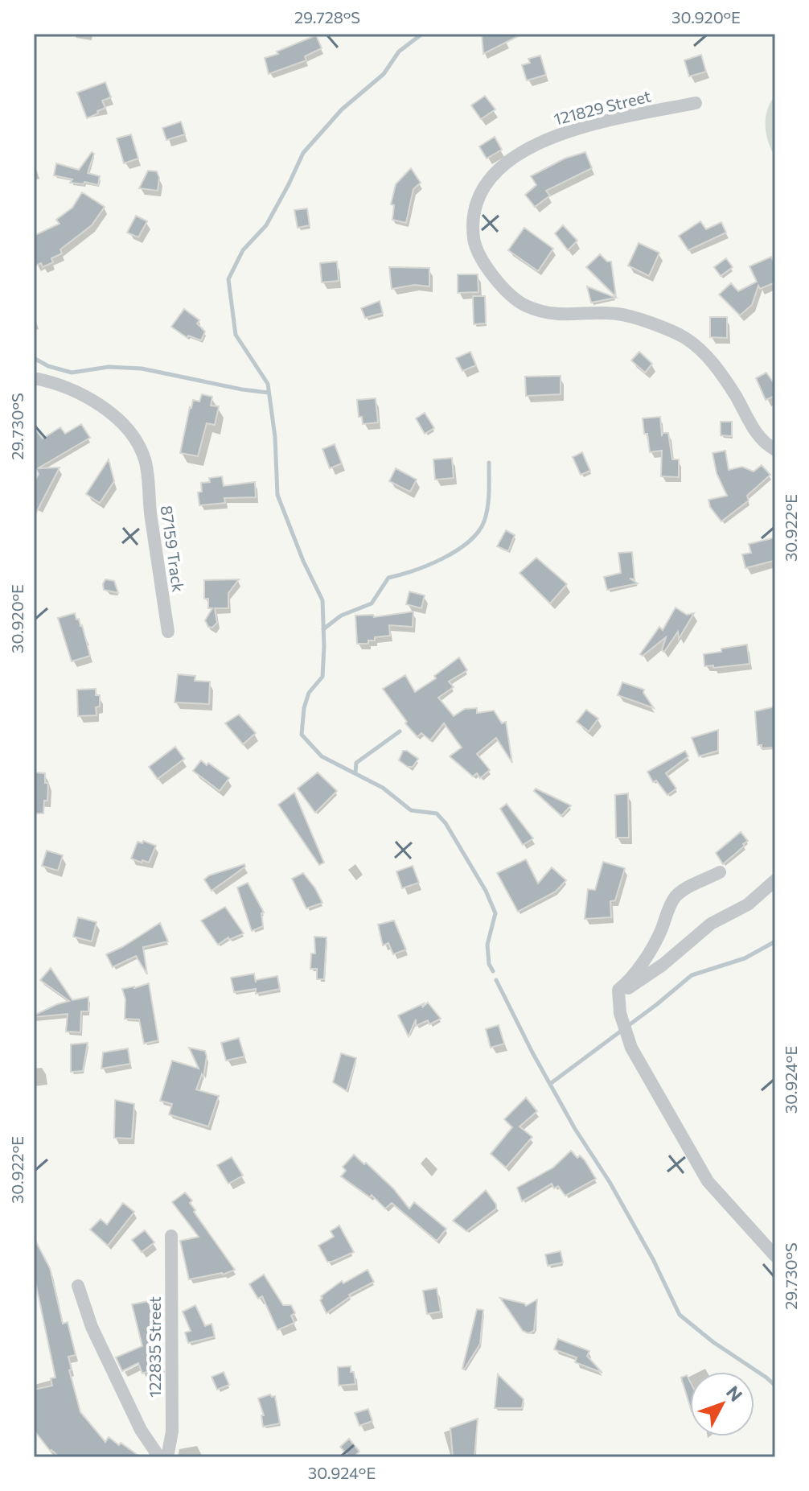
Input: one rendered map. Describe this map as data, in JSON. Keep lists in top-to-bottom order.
{
  "streets": {
    "street": ["121829 Street", "87159 Track", "122835 Street"]
  },
  "north": "top right",
  "coordinates": [
    "29.728°S",
    "30.920°E",
    "29.730°S",
    "30.922°E",
    "30.924°E"
  ]
}
